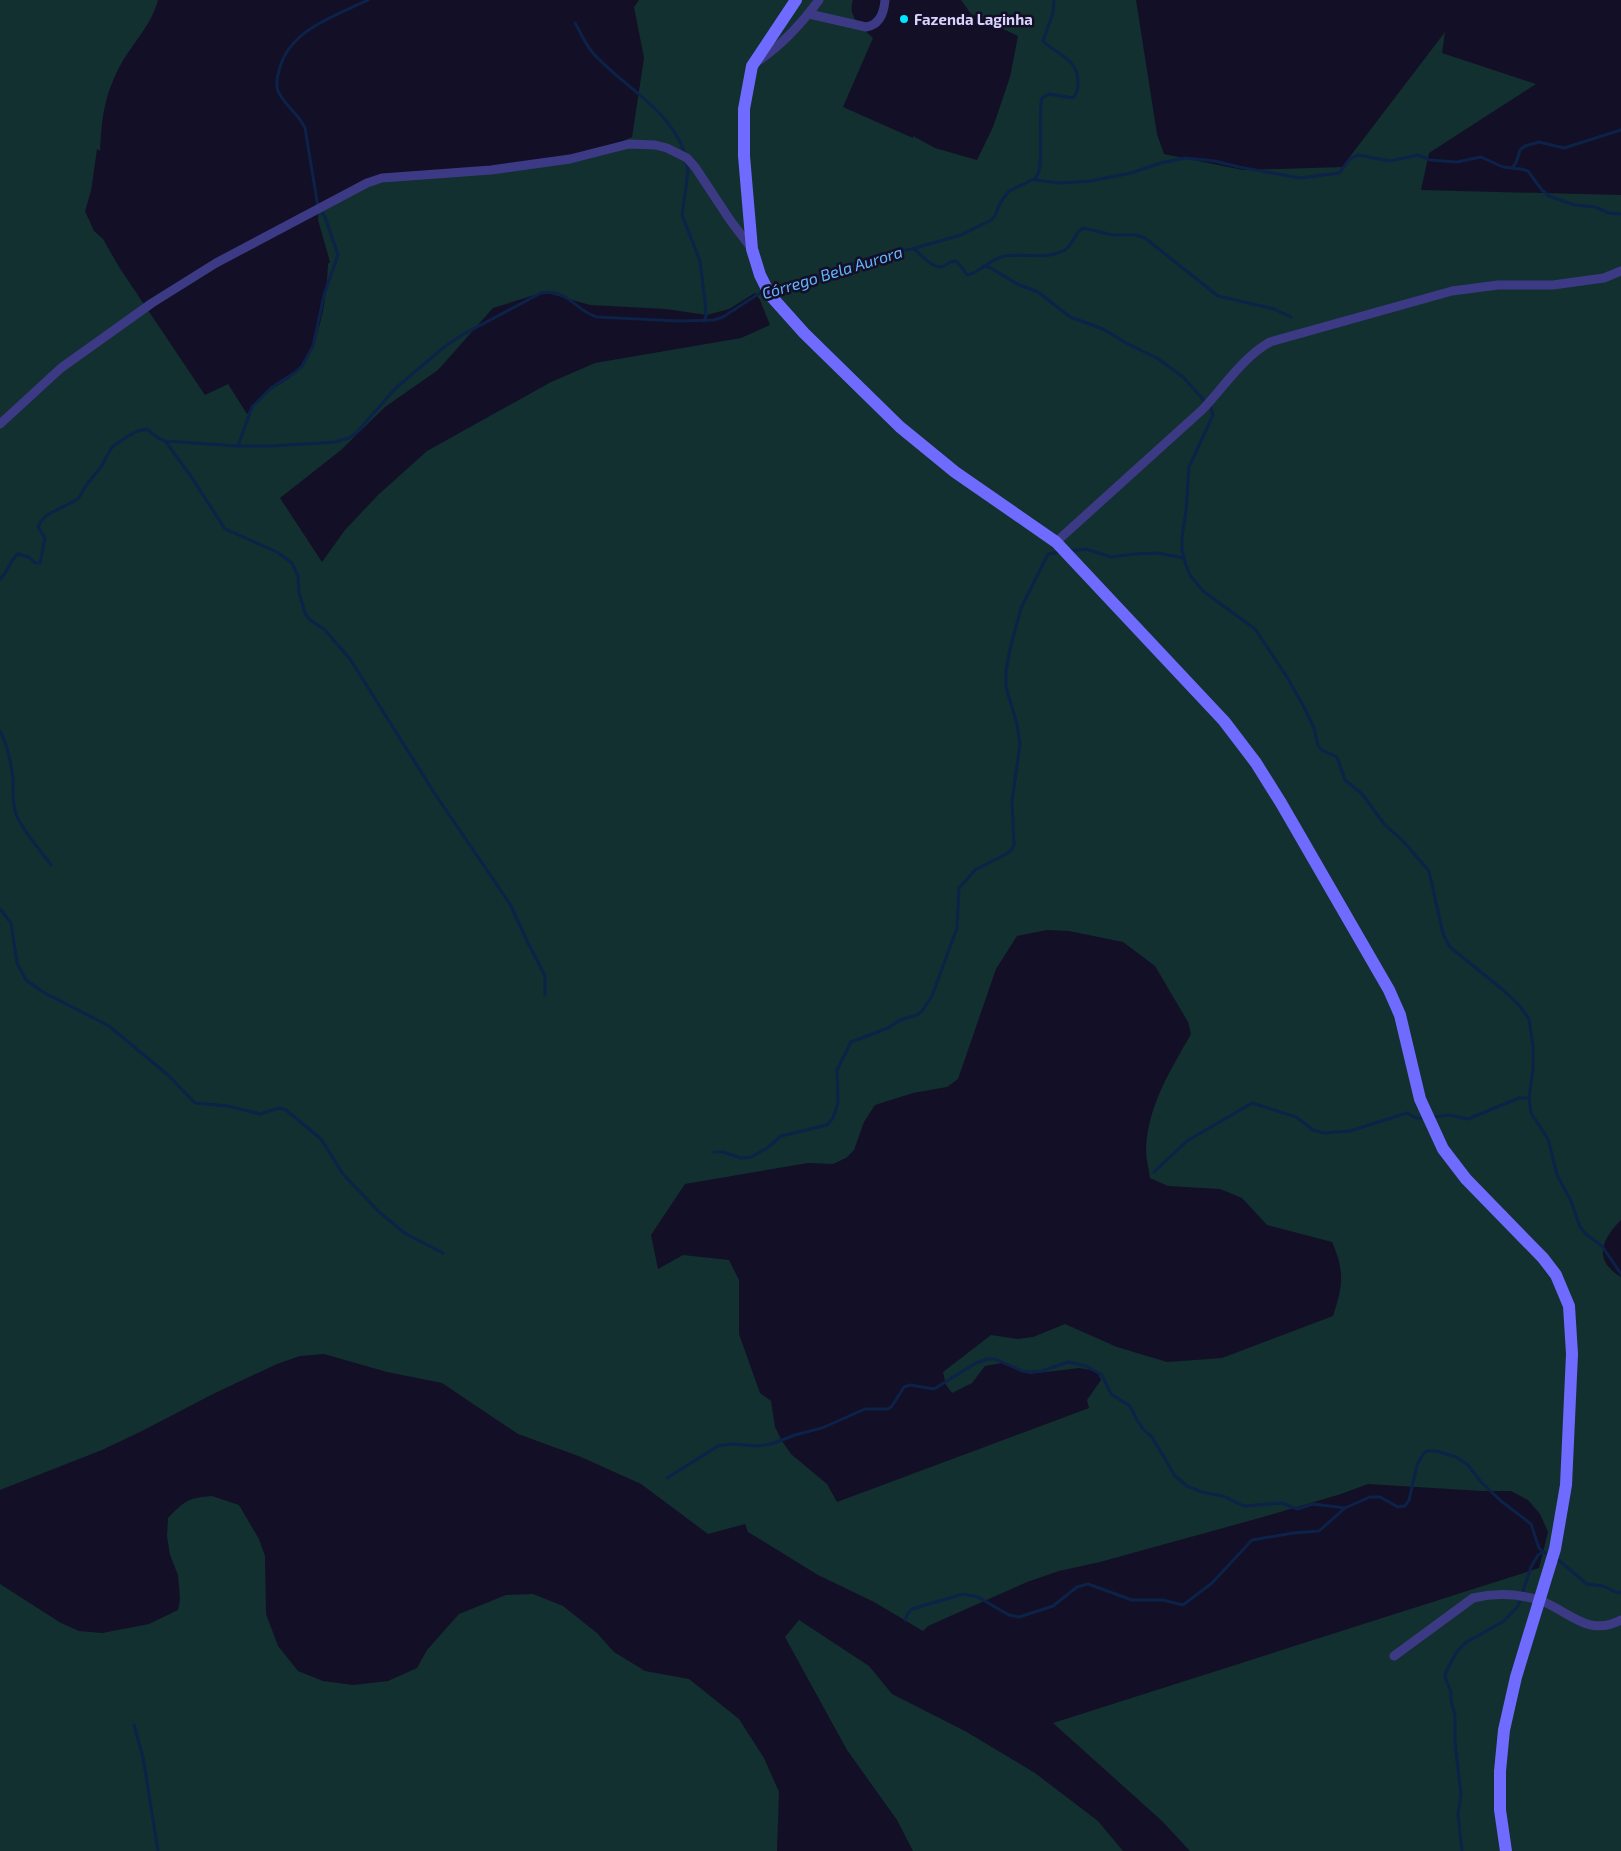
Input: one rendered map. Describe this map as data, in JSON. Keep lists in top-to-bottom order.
{
  "water": ["Córrego Bela Aurora"],
  "places": ["Fazenda Laginha"]
}
